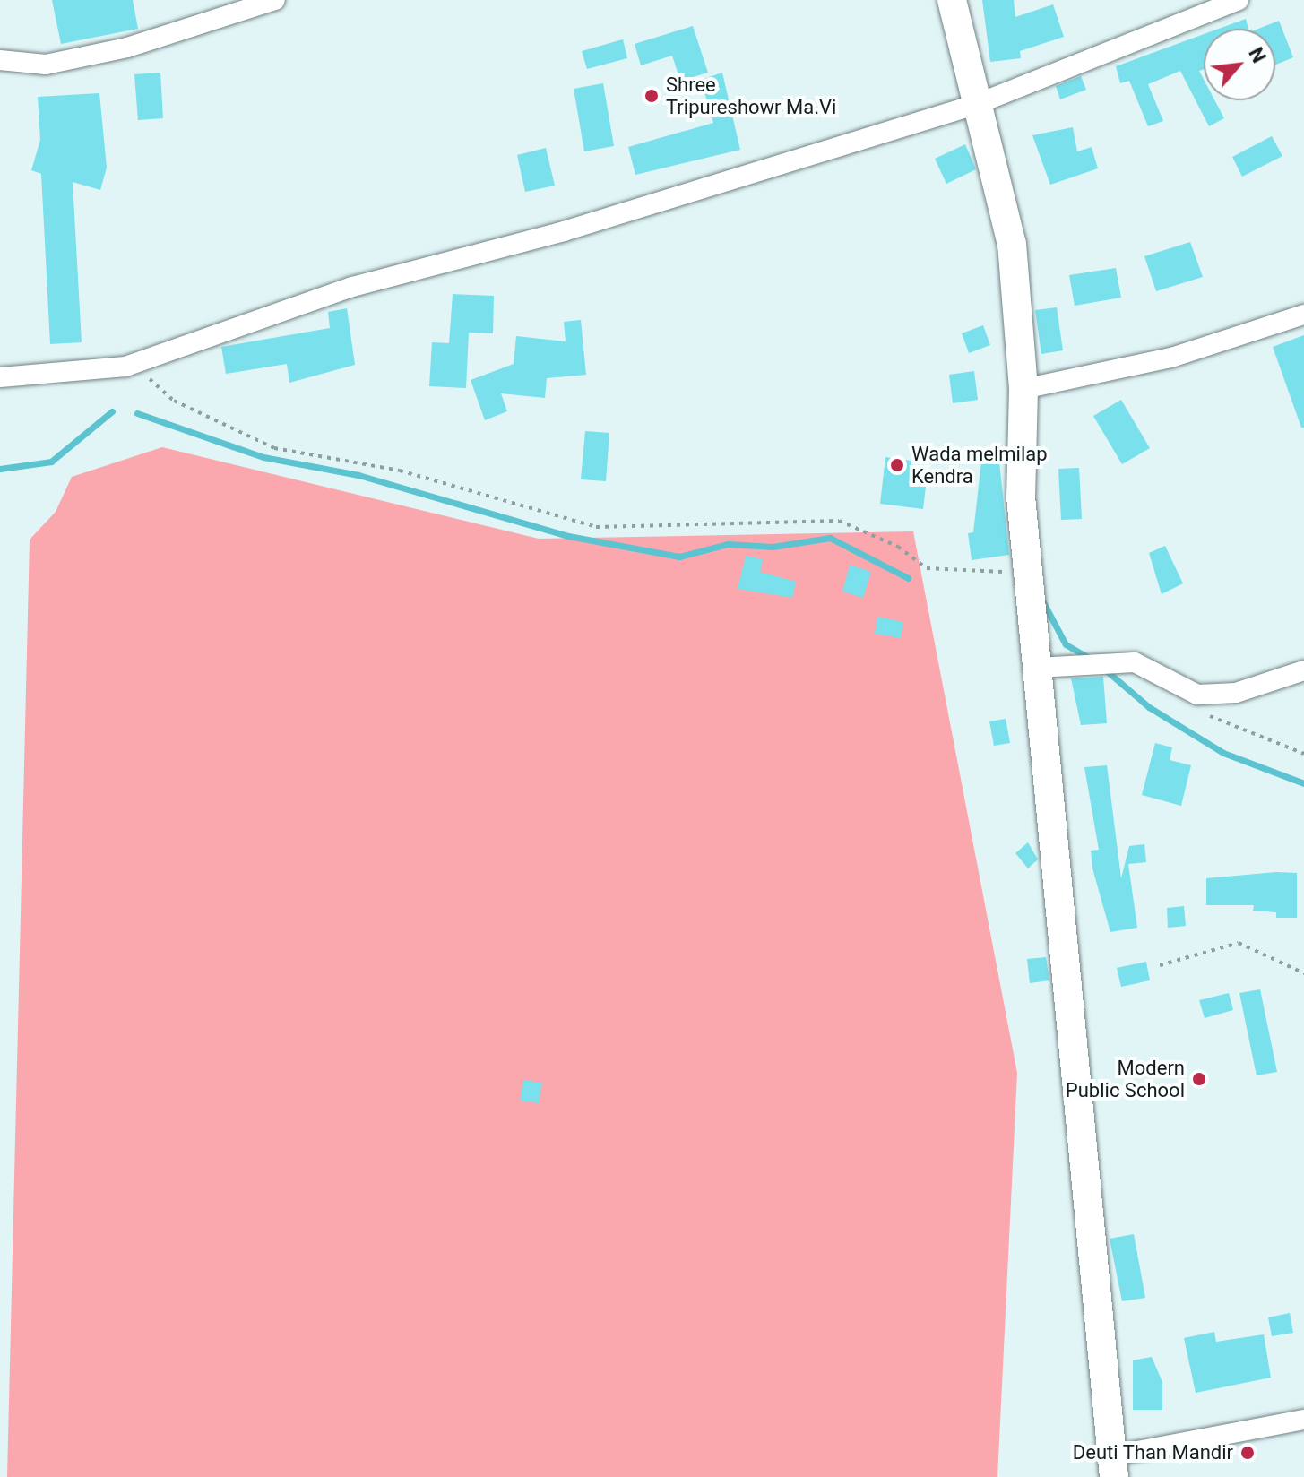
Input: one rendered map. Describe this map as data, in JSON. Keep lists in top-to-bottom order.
{
  "places": [
    "Shree Tripureshowr Ma.Vi",
    "Wada melmilap Kendra",
    "Modern Public School",
    "Deuti Than Mandir"
  ],
  "north": "top right"
}
